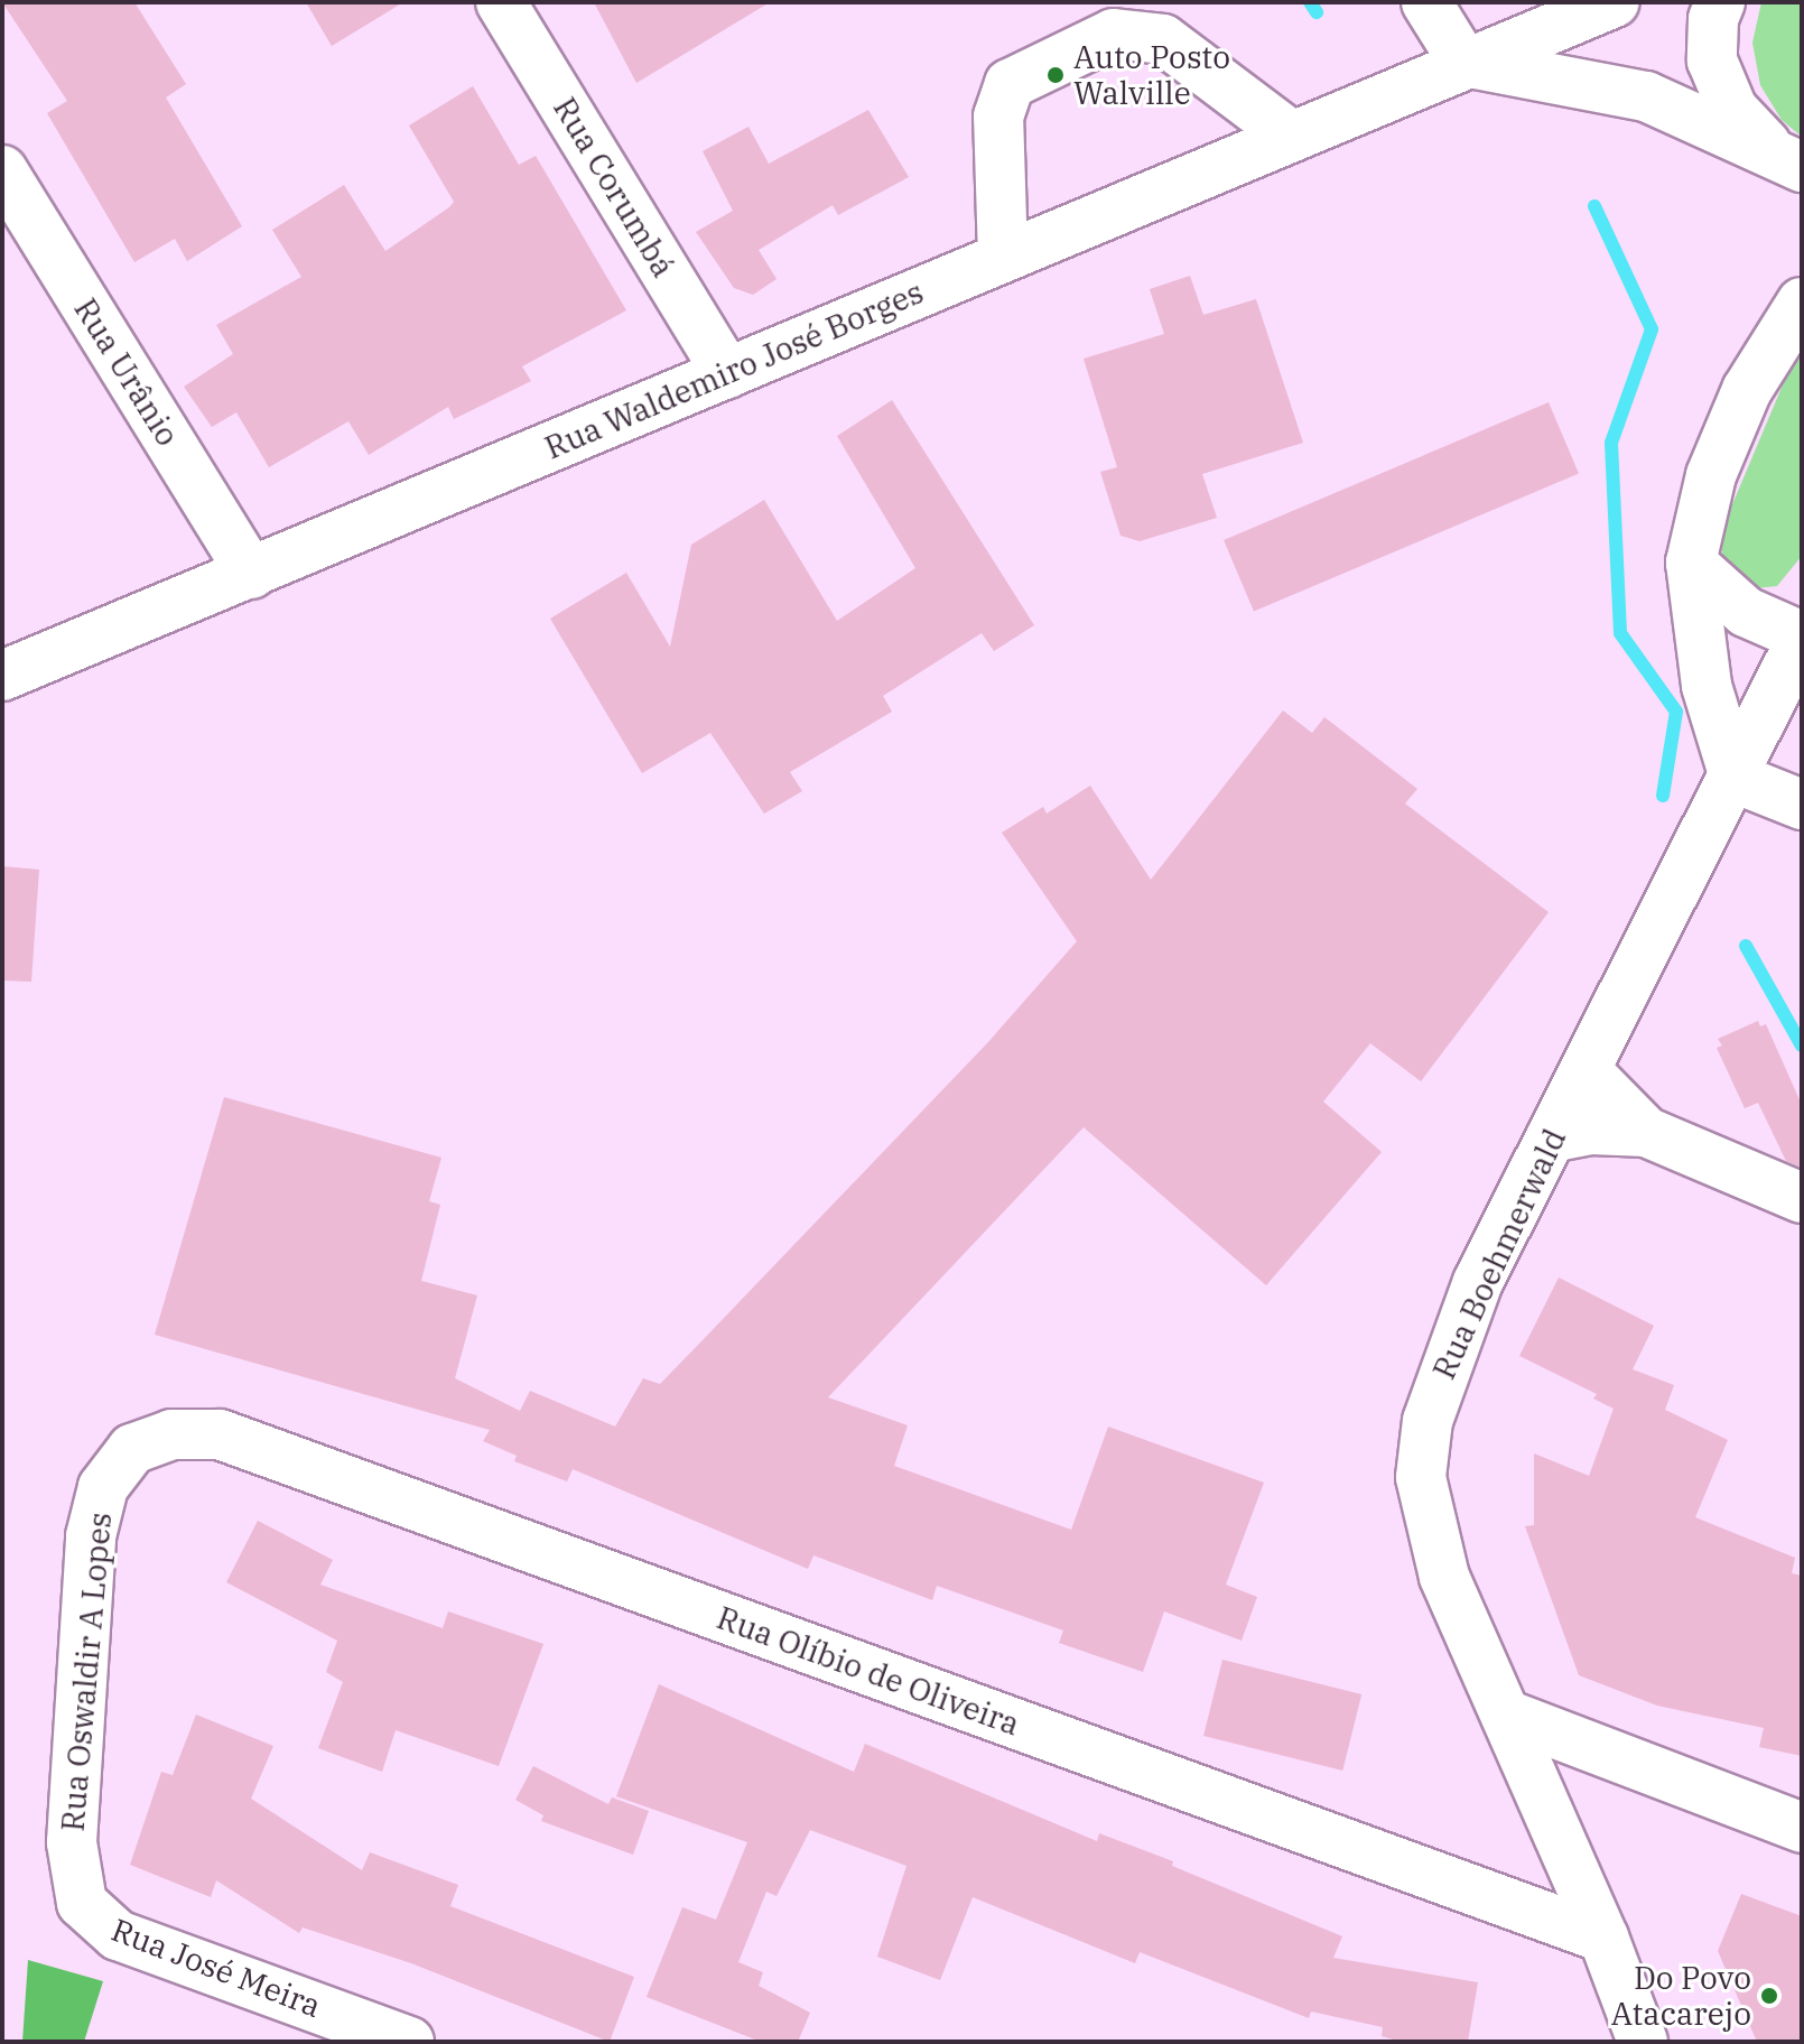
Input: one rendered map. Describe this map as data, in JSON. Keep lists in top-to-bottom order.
{
  "streets": {
    "street": [
      "Rua Corumbá",
      "Rua Waldemiro José Borges",
      "Rua Urânio",
      "Rua Boehmerwald",
      "Rua Olíbio de Oliveira",
      "Rua Oswaldir A Lopes",
      "Rua José Meira"
    ]
  },
  "crossings": [
    ["Rua Corumbá", "Rua Waldemiro José Borges"],
    ["Rua Waldemiro José Borges", "Rua Urânio"],
    ["Rua Boehmerwald", "Rua Olíbio de Oliveira"],
    ["Rua Olíbio de Oliveira", "Rua Oswaldir A Lopes"],
    ["Rua Oswaldir A Lopes", "Rua José Meira"]
  ],
  "places": ["Auto Posto Walville", "Do Povo Atacarejo"]
}
